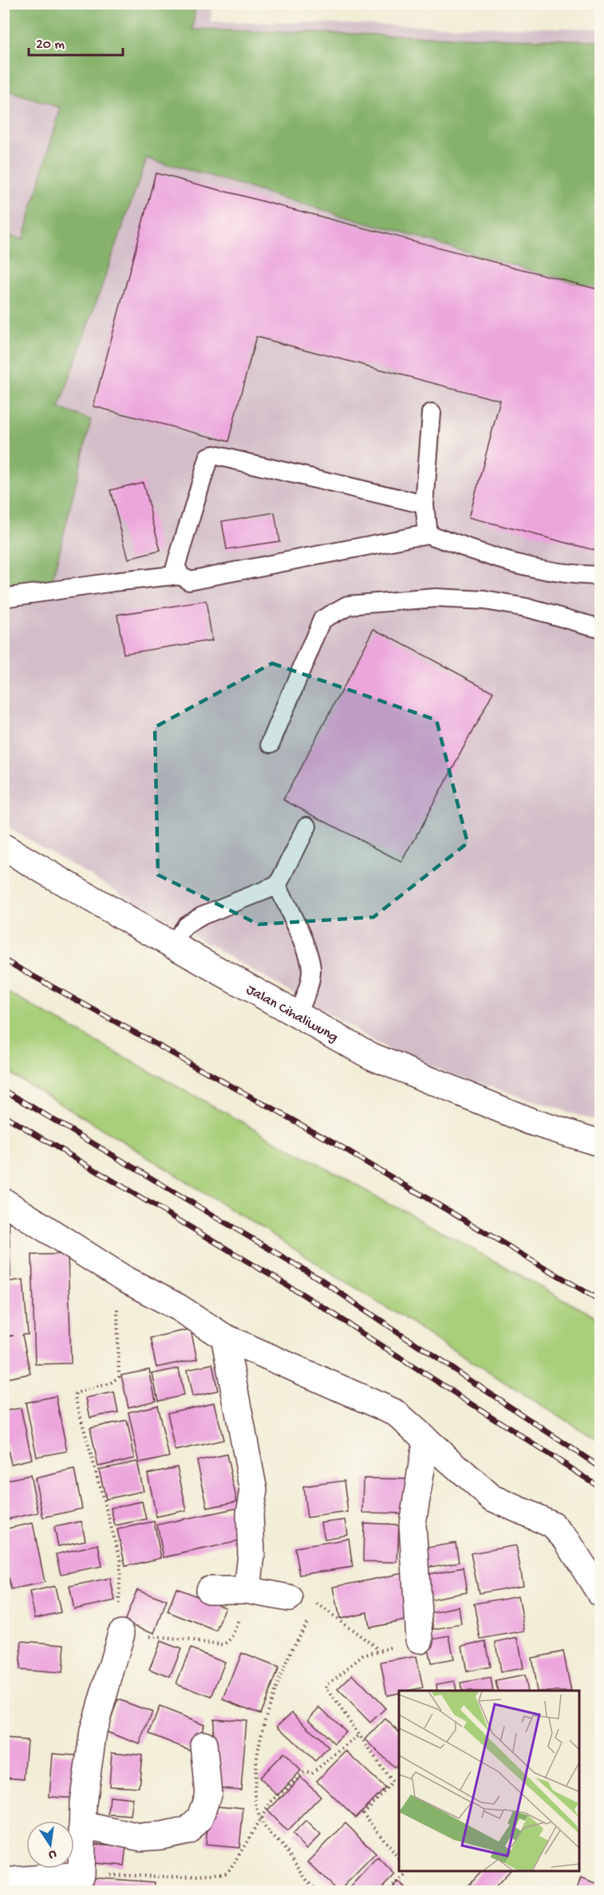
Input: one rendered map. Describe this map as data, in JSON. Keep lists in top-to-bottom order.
{
  "streets": {
    "main road": ["Jalan Cihaliwung"]
  },
  "scale_bar": "20 m",
  "north": "bottom"
}
